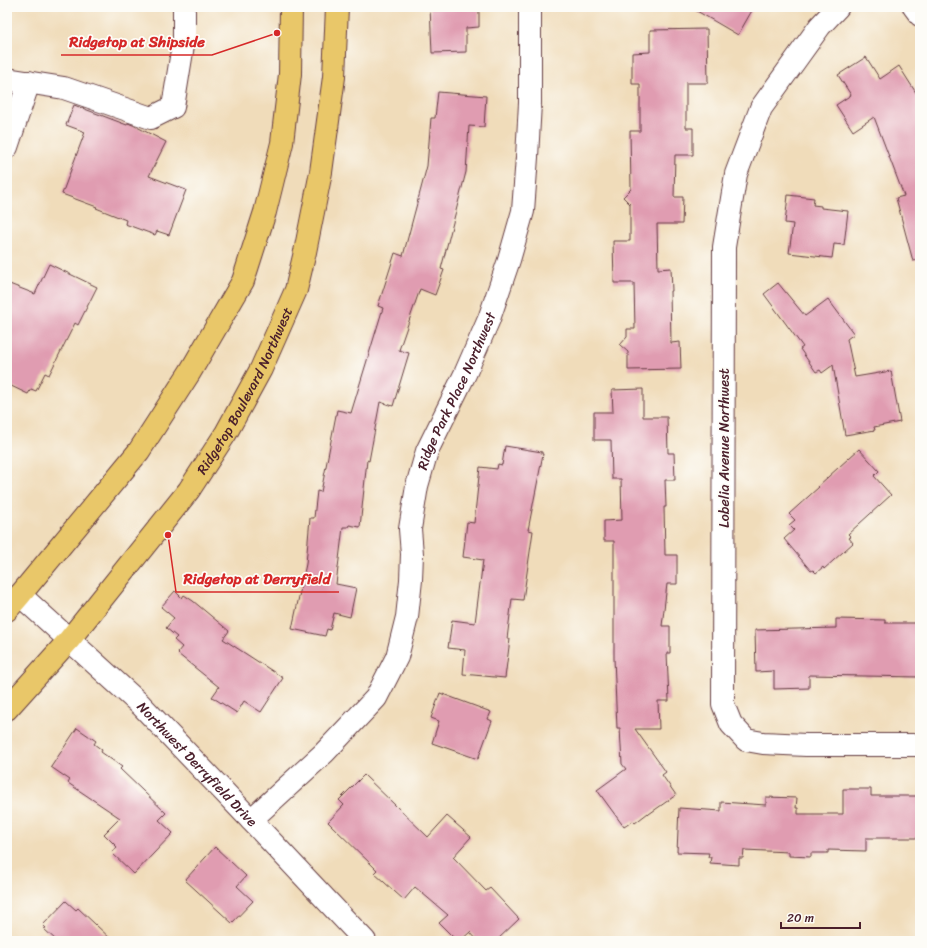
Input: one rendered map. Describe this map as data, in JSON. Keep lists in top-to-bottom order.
{
  "streets": {
    "main road": ["Ridgetop Boulevard Northwest"],
    "street": ["Ridge Park Place Northwest", "Lobelia Avenue Northwest", "Northwest Derryfield Drive"]
  },
  "crossings": [
    ["Ridgetop Boulevard Northwest", "Northwest Derryfield Drive"],
    ["Ridge Park Place Northwest", "Northwest Derryfield Drive"]
  ],
  "places": ["Ridgetop at Shipside", "Ridgetop at Derryfield"],
  "scale_bar": "20 m"
}
